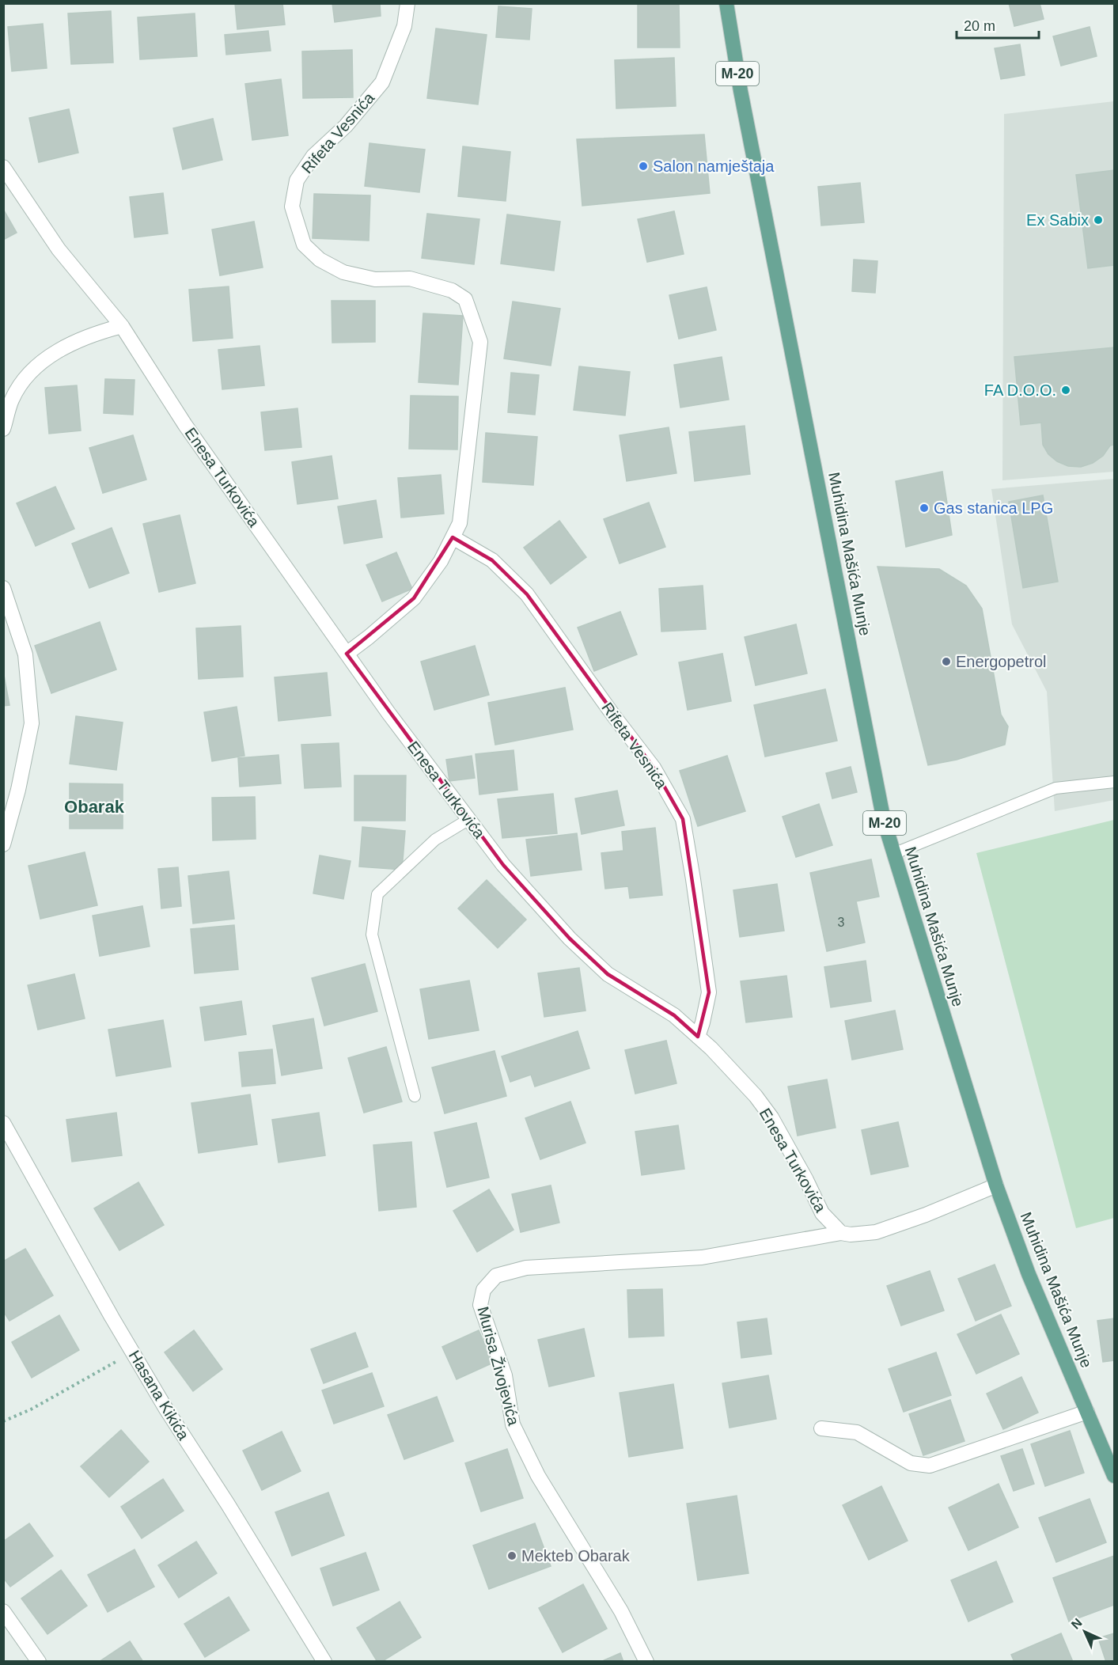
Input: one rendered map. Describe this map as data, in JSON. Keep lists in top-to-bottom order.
{
  "streets": {
    "main road": ["M-20", "Muhidina Mašića Munje"],
    "street": [
      "Rifeta Vesnića",
      "Enesa Turkovića",
      "Murisa Živojevića",
      "Hasana Kikića"
    ]
  },
  "crossings": [
    ["Rifeta Vesnića", "Enesa Turkovića"],
    ["Enesa Turkovića", "Murisa Živojevića"]
  ],
  "districts": ["Obarak"],
  "places": [
    "Salon namještaja",
    "Ex Sabix",
    "FA D.O.O.",
    "Gas stanica LPG",
    "Energopetrol",
    "Mekteb Obarak"
  ],
  "house_numbers": ["3"],
  "scale_bar": "20 m",
  "north": "top left"
}
